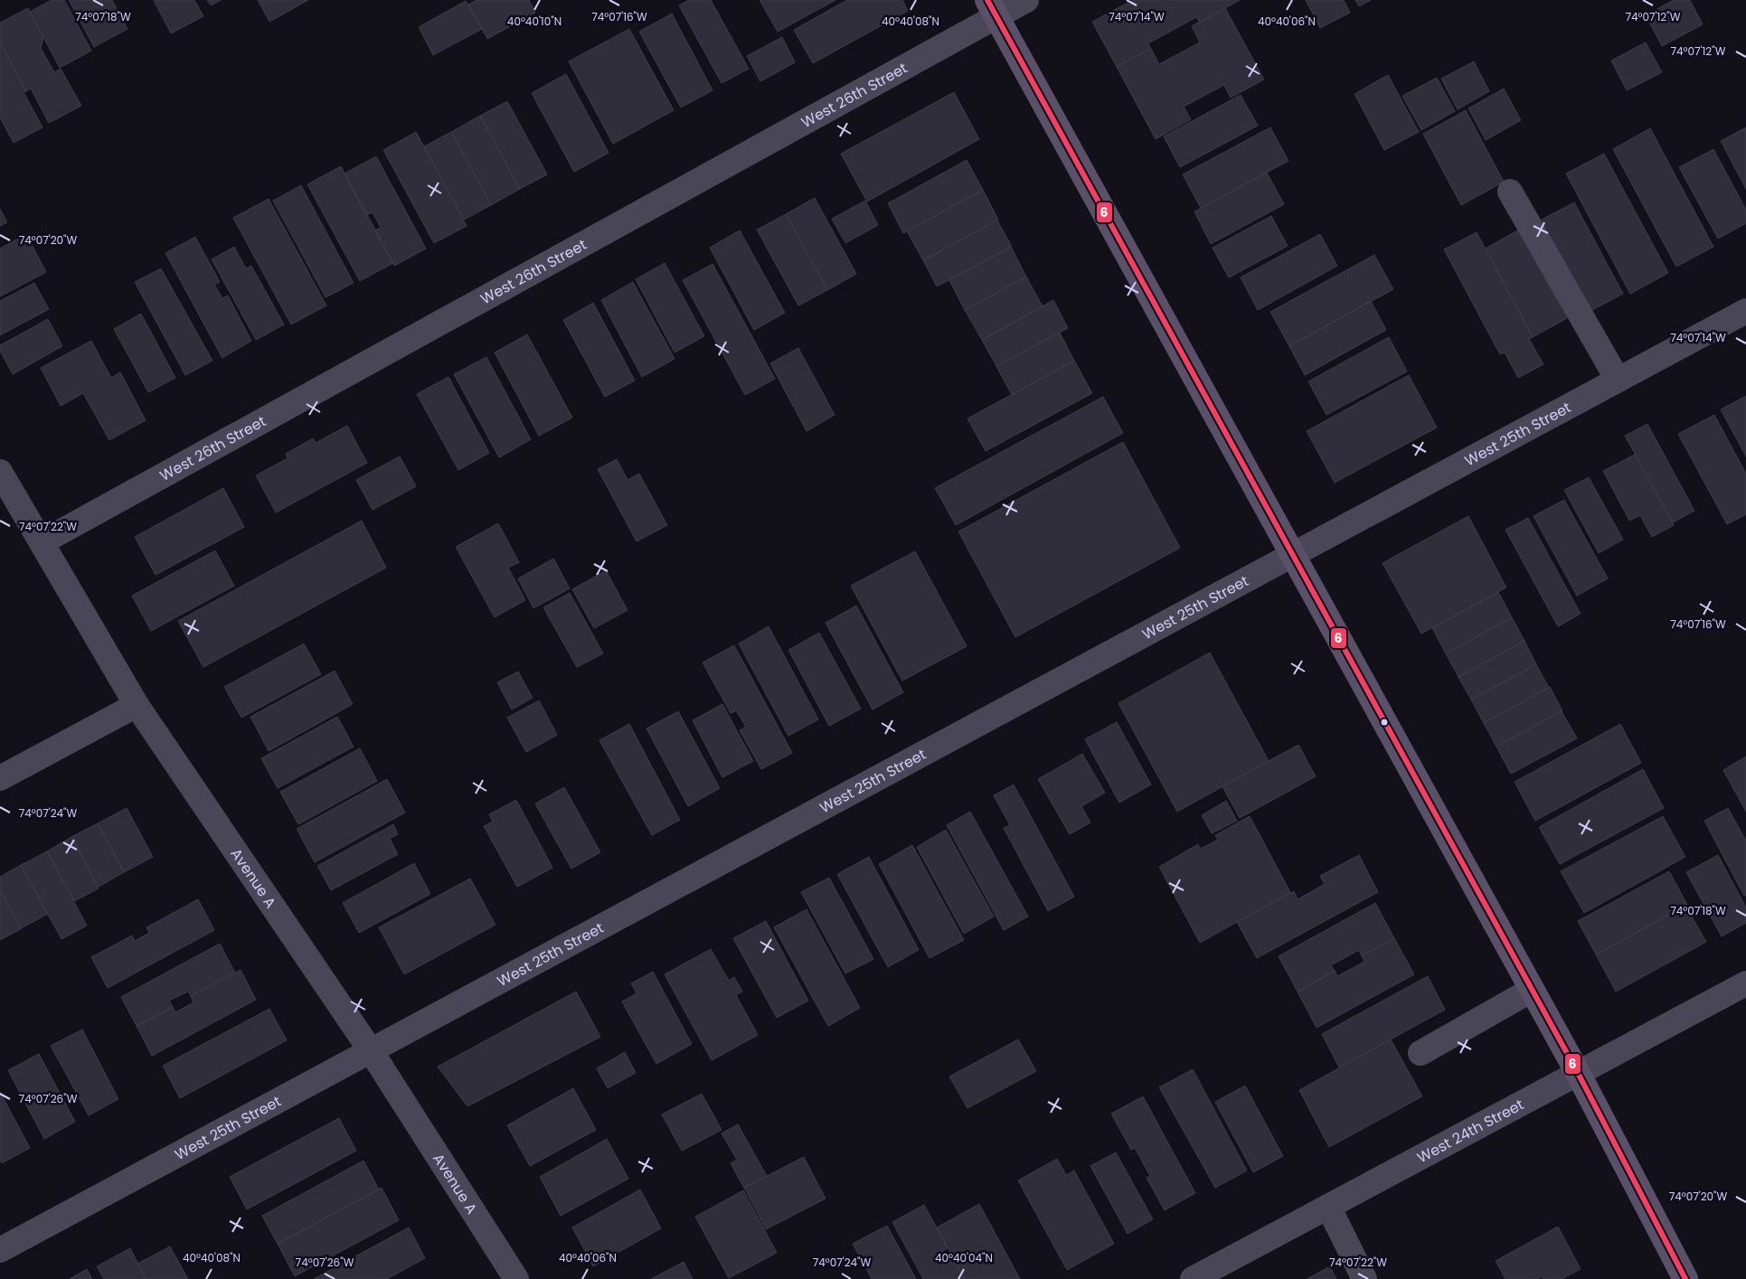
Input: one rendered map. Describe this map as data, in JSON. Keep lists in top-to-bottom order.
{
  "streets": {
    "street": [
      "West 26th Street",
      "West 25th Street",
      "Avenue A",
      "West 24th Street"
    ]
  },
  "crossings": [
    ["West 26th Street", "Avenue A"],
    ["West 25th Street", "Avenue A"]
  ],
  "lines": ["transit line 6"],
  "coordinates": [
    "74°07'18\"W",
    "74°07'16\"W",
    "74°07'14\"W",
    "74°07'12\"W",
    "40°40'06\"N",
    "40°40'10\"N",
    "40°40'08\"N",
    "74°07'20\"W",
    "74°07'22\"W",
    "74°07'24\"W",
    "74°07'26\"W",
    "40°40'04\"N"
  ]
}
